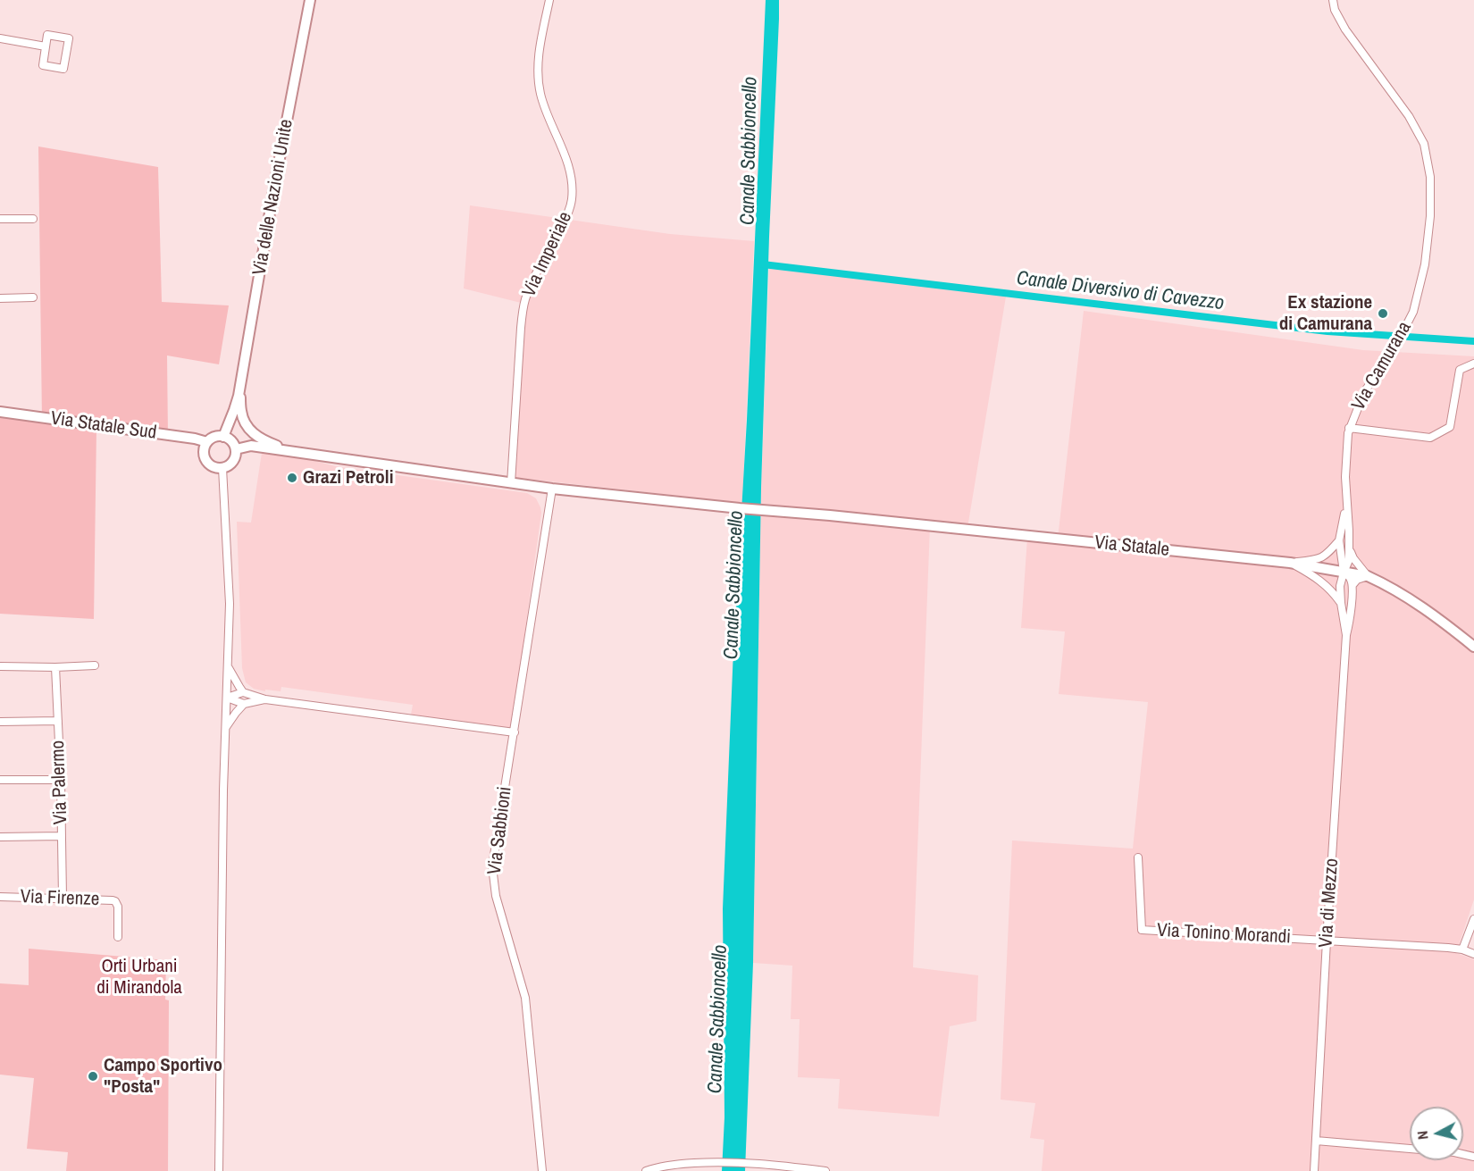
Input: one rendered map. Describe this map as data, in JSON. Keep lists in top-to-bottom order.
{
  "streets": {
    "main road": ["Via delle Nazioni Unite", "Via Statale Sud", "Via Statale"],
    "street": [
      "Via Imperiale",
      "Via Camurana",
      "Via Palermo",
      "Via Sabbioni",
      "Via Firenze",
      "Via di Mezzo",
      "Via Tonino Morandi"
    ]
  },
  "crossings": [
    ["Via delle Nazioni Unite", "Via Statale Sud"],
    ["Via delle Nazioni Unite", "Via Statale"],
    ["Via Imperiale", "Via Statale"],
    ["Via Camurana", "Via Statale"],
    ["Via Statale", "Via Sabbioni"],
    ["Via Palermo", "Via Firenze"],
    ["Via di Mezzo", "Via Tonino Morandi"]
  ],
  "water": ["Canale Sabbioncello", "Canale Diversivo di Cavezzo"],
  "parks": ["Orti Urbani di Mirandola"],
  "places": ["Ex stazione di Camurana", "Grazi Petroli", "Campo Sportivo \"Posta\""],
  "north": "left"
}
